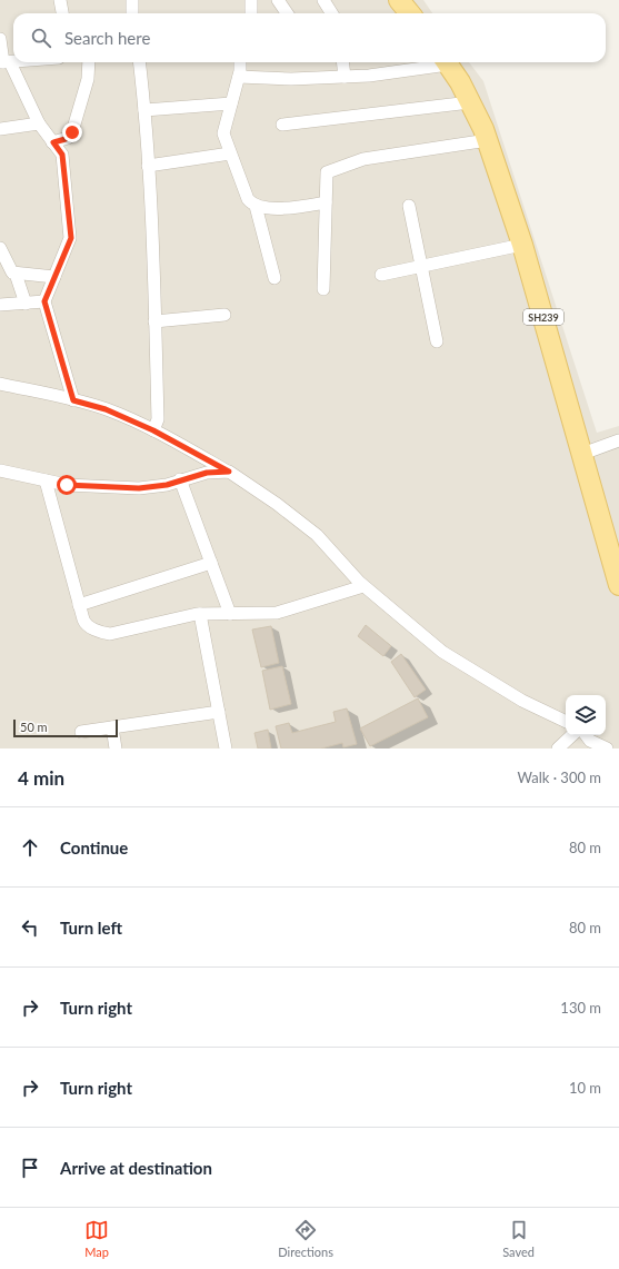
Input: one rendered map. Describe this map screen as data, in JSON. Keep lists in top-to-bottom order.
{
  "streets": {
    "main road": ["SH239"]
  },
  "scale_bar": "50 m",
  "page": {
    "search": "Search here",
    "scale": "50 m",
    "heading": ["4 min", "Walk · 300 m"],
    "list": [
      ["Continue", "80 m"],
      ["Turn left", "80 m"],
      ["Turn right", "130 m"],
      ["Turn right", "10 m"],
      "Arrive at destination"
    ],
    "nav": ["Map", "Directions", "Saved"]
  }
}
